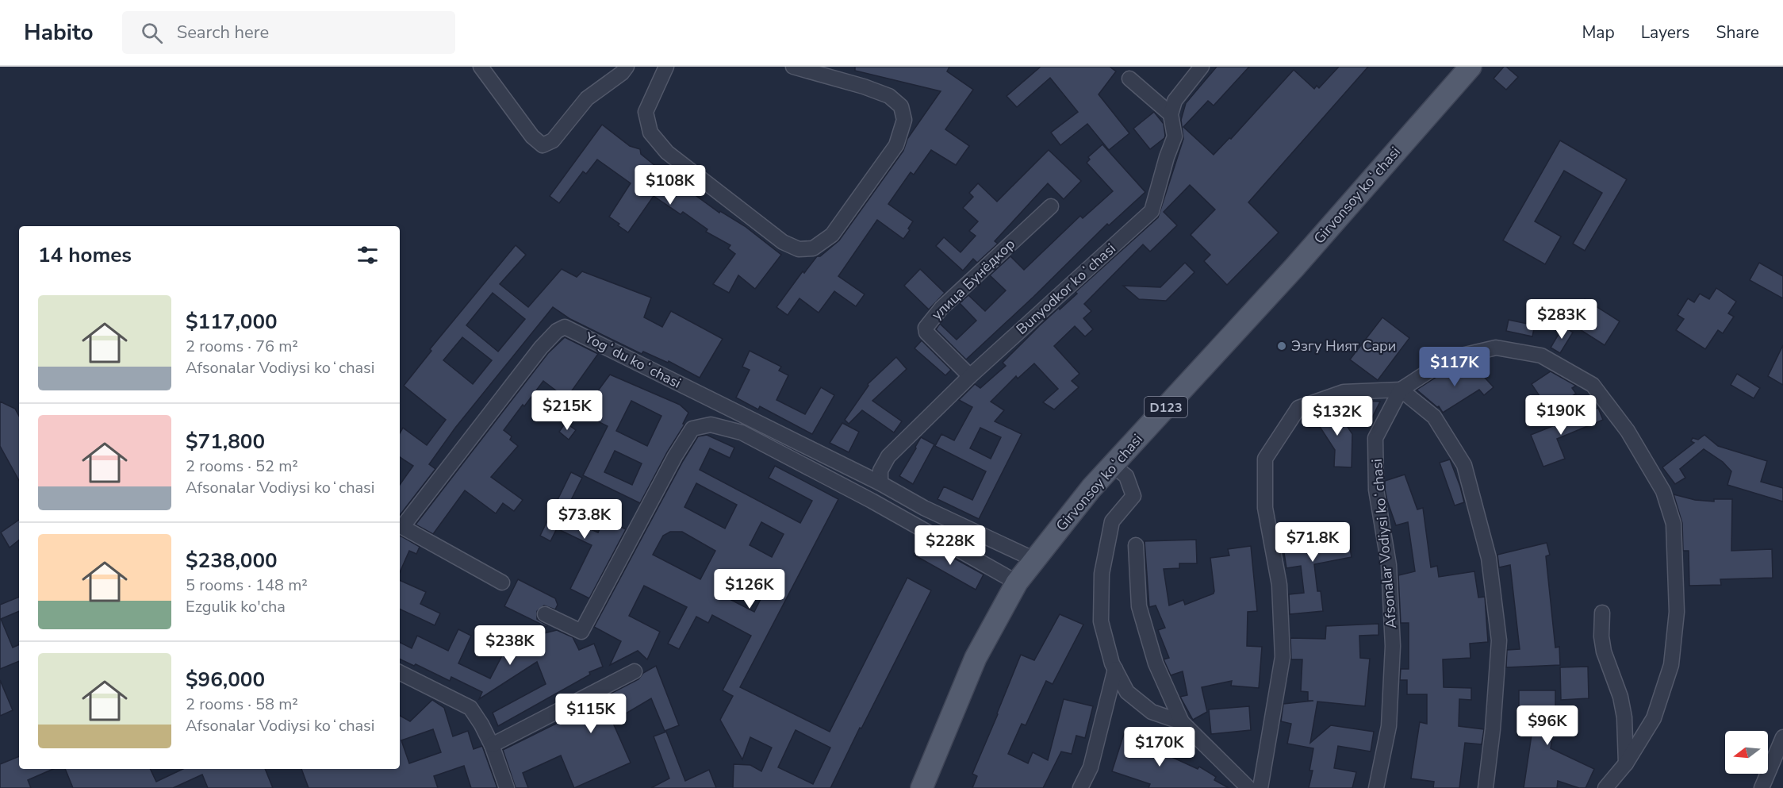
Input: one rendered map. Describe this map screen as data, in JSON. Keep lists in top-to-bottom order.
{
  "streets": {
    "main road": ["Girvonsoy koʻchasi", "D123"],
    "street": [
      "улица Бунёдкор",
      "Bunyodkor koʻchasi",
      "Yogʻdu koʻchasi",
      "Afsonalar Vodiysi koʻchasi"
    ]
  },
  "crossings": [
    ["Girvonsoy koʻchasi", "Yogʻdu koʻchasi"],
    ["улица Бунёдкор", "Bunyodkor koʻchasi"],
    ["Bunyodkor koʻchasi", "Yogʻdu koʻchasi"]
  ],
  "places": ["Эзгу Ният Сари"],
  "north": "left",
  "page": {
    "header": "Habito",
    "search": "Search here",
    "nav": ["Map", "Layers", "Share"],
    "price": [
      "$108K",
      "$283K",
      "$117K",
      "$215K",
      "$190K",
      "$132K",
      "$73.8K",
      "$71.8K",
      "$228K",
      "$126K",
      "$238K",
      "$115K",
      "$96K",
      "$170K"
    ],
    "heading": "14 homes",
    "list": [
      {
        "name": "$117,000",
        "note": "2 rooms · 76 m² · Afsonalar Vodiysi koʻchasi"
      },
      {
        "name": "$71,800",
        "note": "2 rooms · 52 m² · Afsonalar Vodiysi koʻchasi"
      },
      {
        "name": "$238,000",
        "note": "5 rooms · 148 m² · Ezgulik ko'cha"
      },
      {
        "name": "$96,000",
        "note": "2 rooms · 58 m² · Afsonalar Vodiysi koʻchasi"
      }
    ]
  }
}
